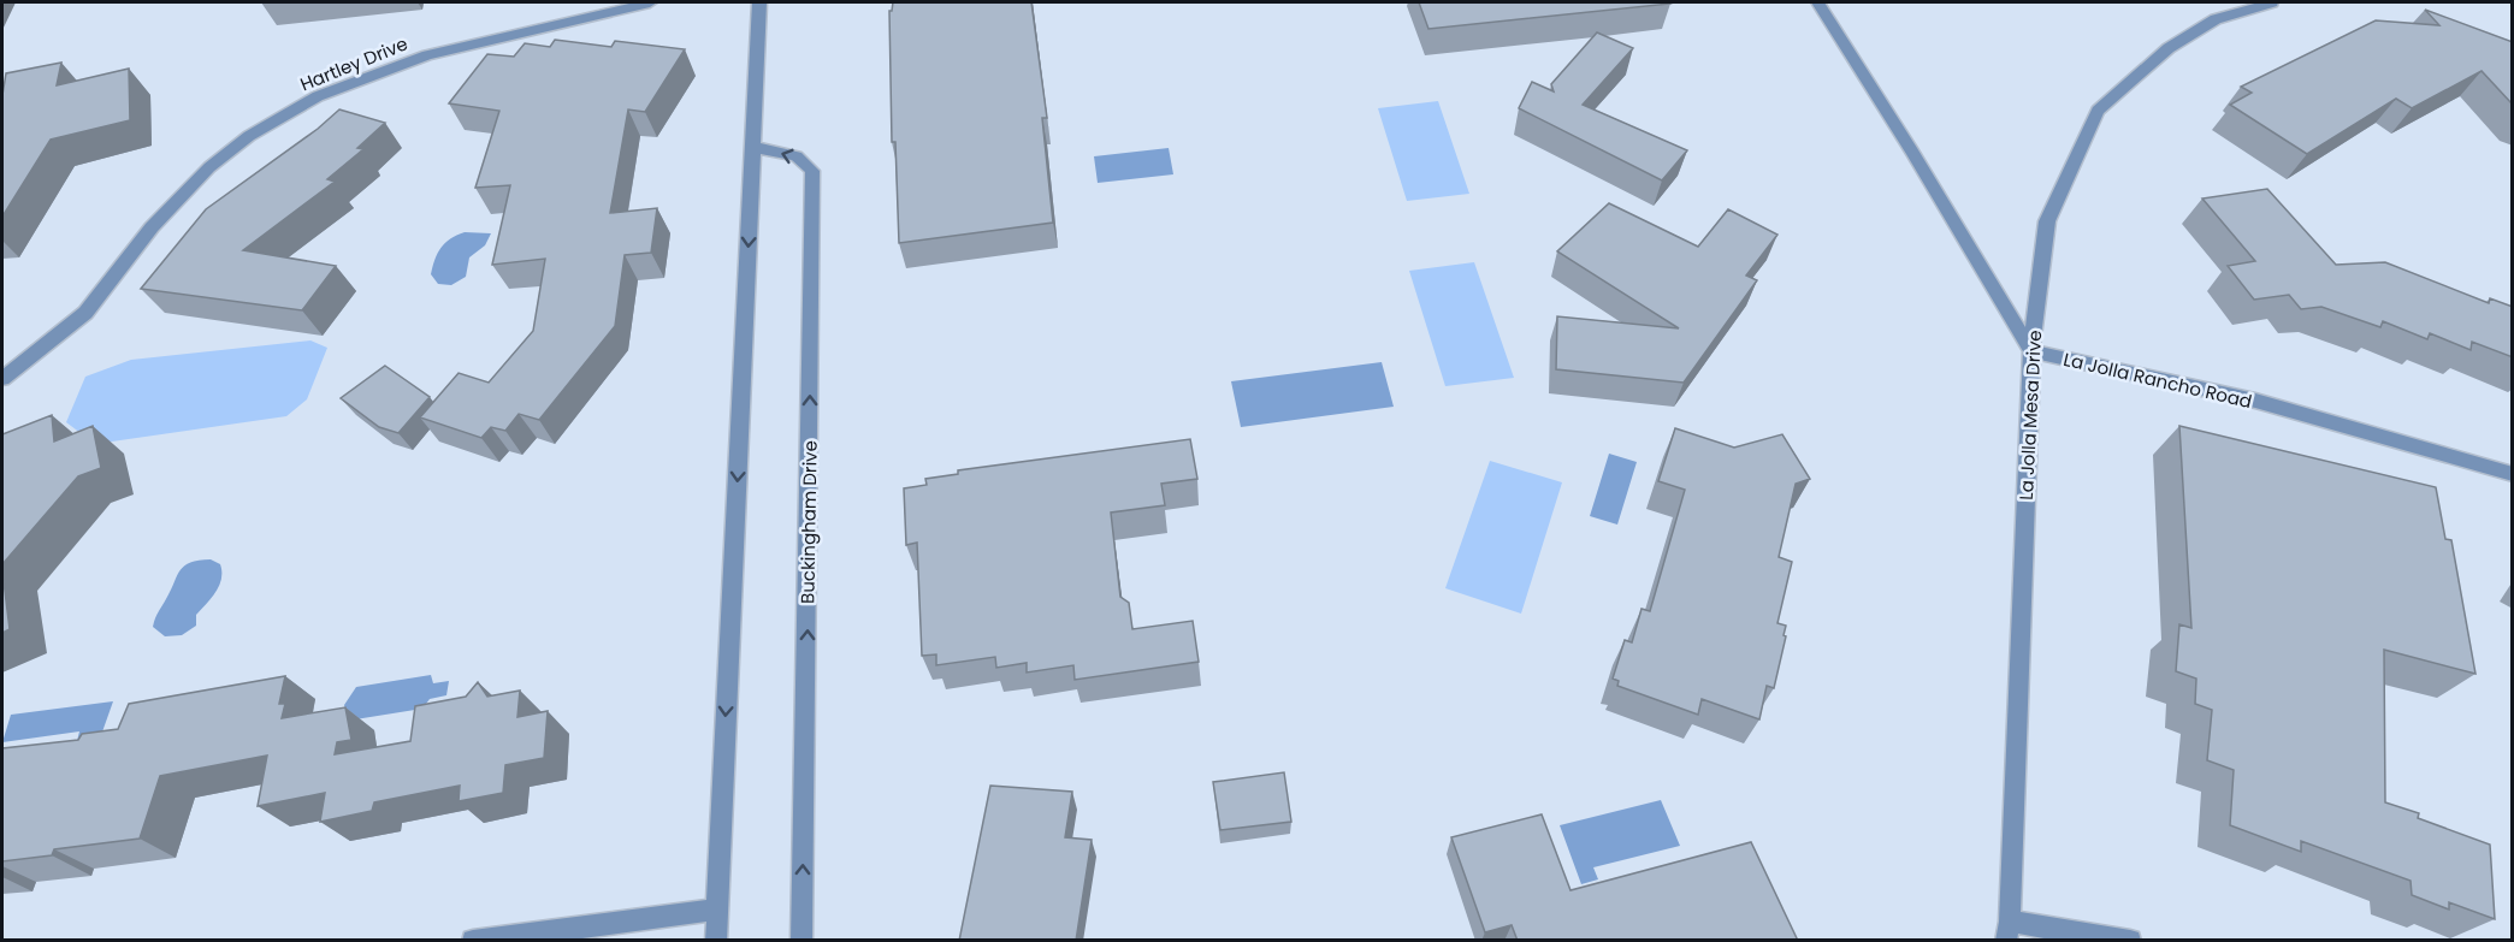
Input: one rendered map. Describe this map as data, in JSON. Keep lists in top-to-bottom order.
{
  "streets": {
    "street": [
      "Hartley Drive",
      "La Jolla Rancho Road",
      "La Jolla Mesa Drive",
      "Buckingham Drive"
    ]
  },
  "crossings": [
    ["La Jolla Rancho Road", "La Jolla Mesa Drive"]
  ]
}
